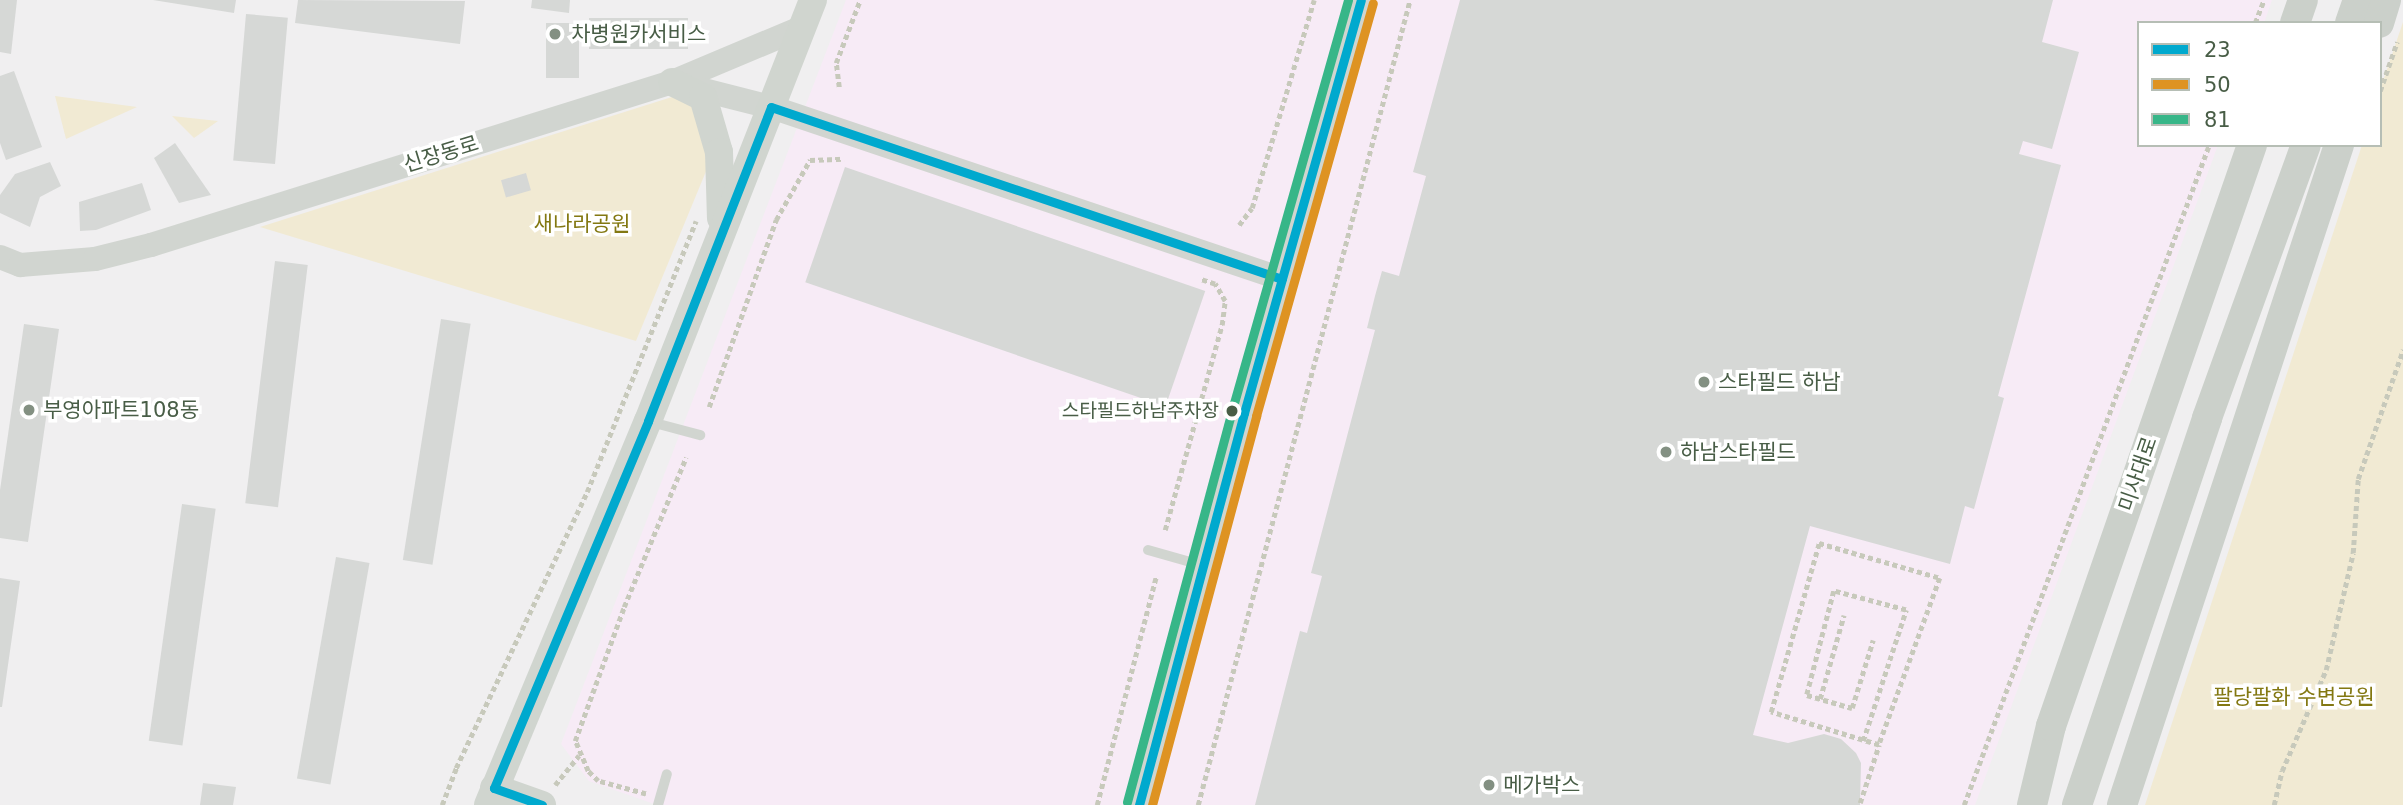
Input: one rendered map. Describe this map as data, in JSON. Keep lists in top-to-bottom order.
{
  "streets": {
    "main road": ["미사대로"],
    "street": ["신장동로"]
  },
  "parks": ["새나라공원", "팔당팔화 수변공원"],
  "places": [
    "차병원카서비스",
    "스타필드 하남",
    "부영아파트108동",
    "스타필드하남주차장",
    "하남스타필드",
    "메가박스"
  ],
  "lines": ["transit line 23", "transit line 81", "transit line 50"],
  "legend": ["23", "50", "81"]
}
